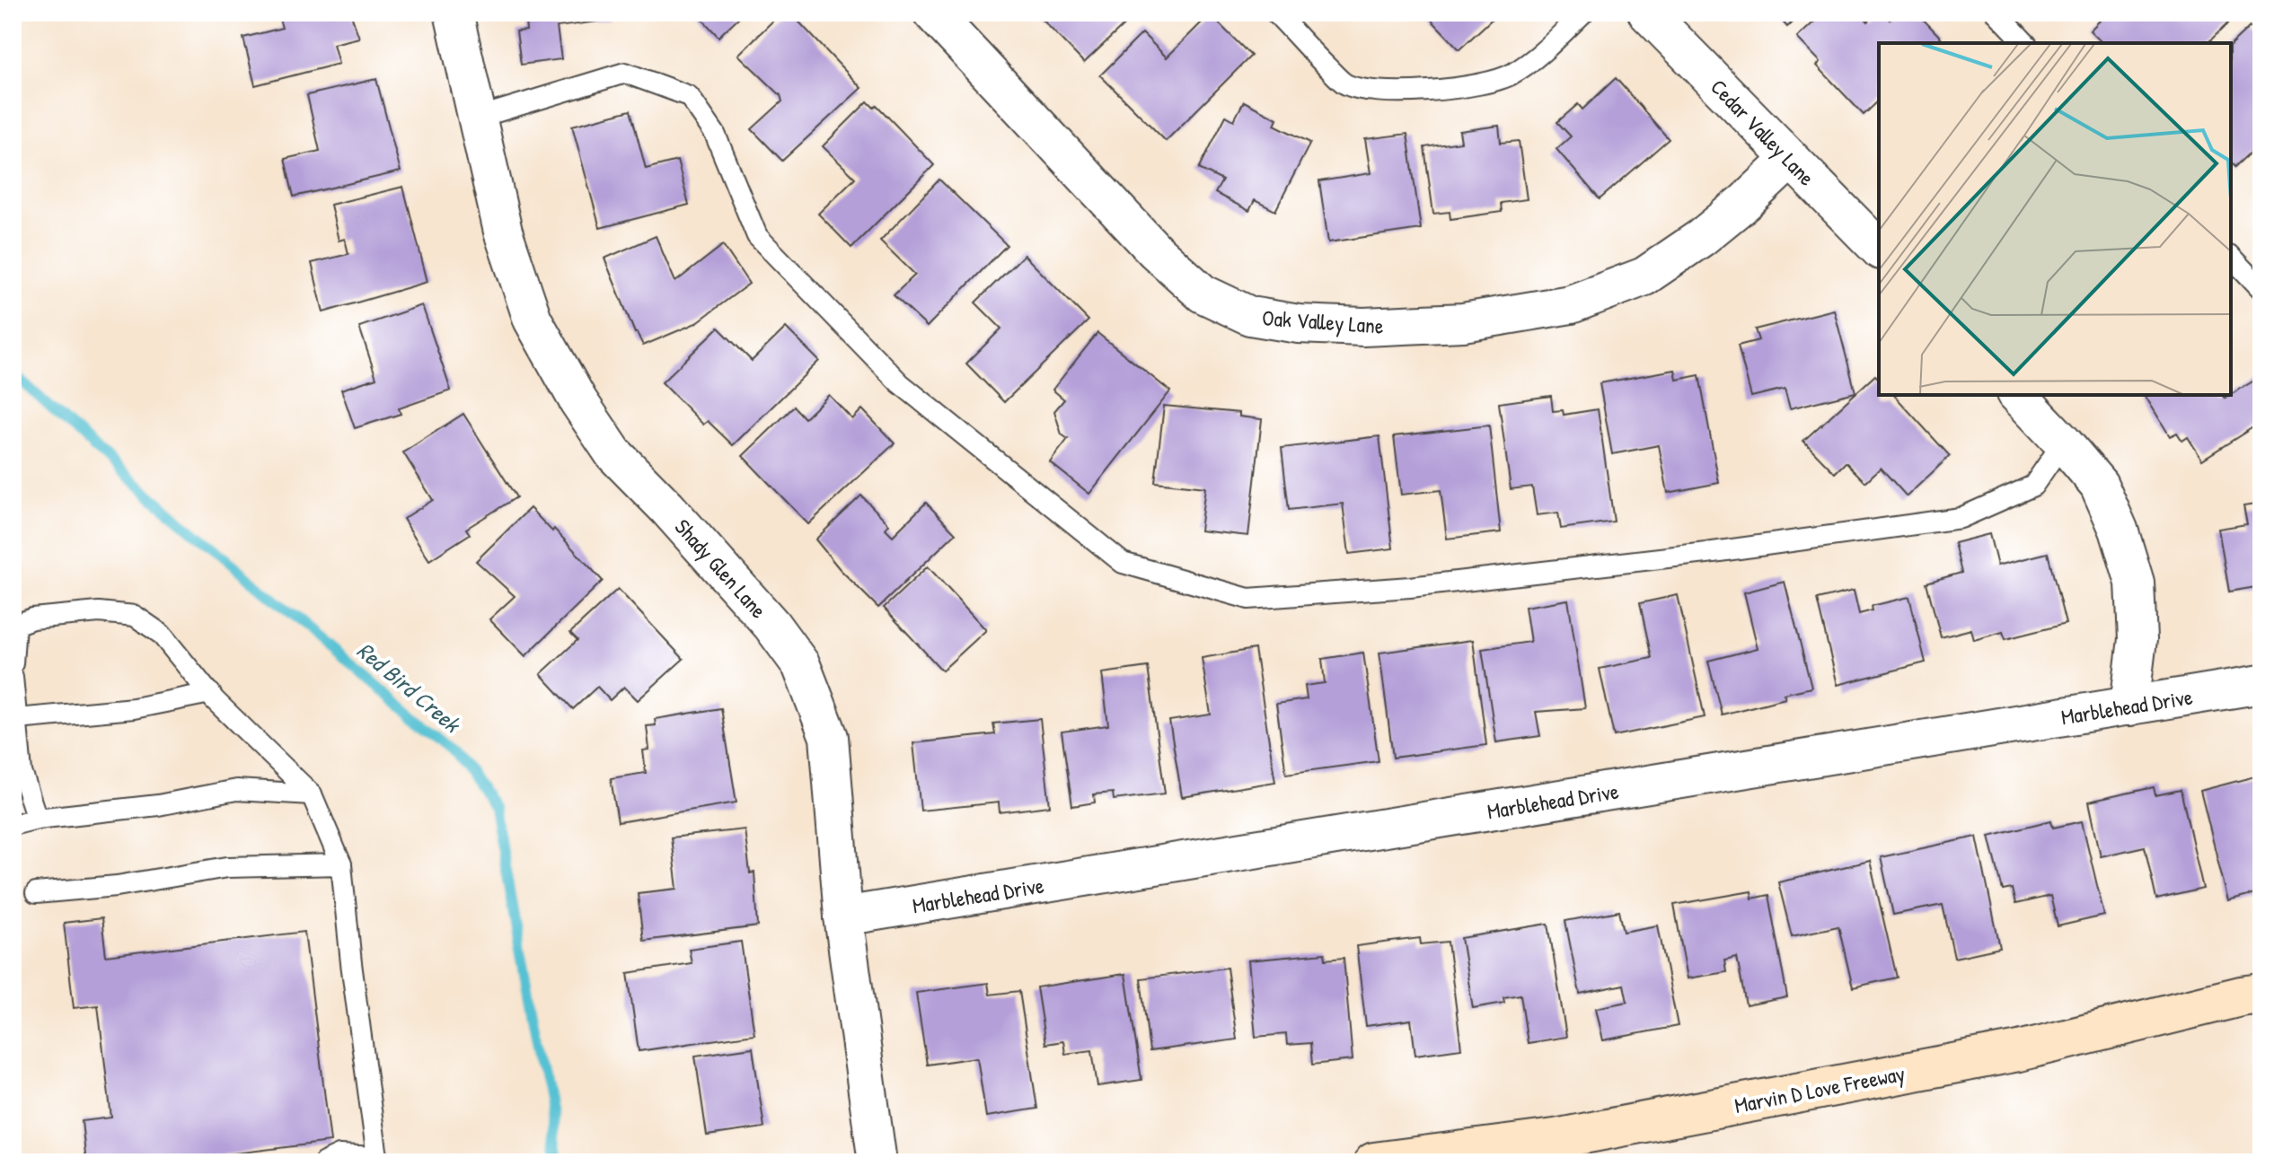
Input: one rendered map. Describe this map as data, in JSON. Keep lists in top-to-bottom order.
{
  "streets": {
    "main road": ["Marvin D Love Freeway"],
    "street": [
      "Cedar Valley Lane",
      "Oak Valley Lane",
      "Shady Glen Lane",
      "Marblehead Drive"
    ]
  },
  "crossings": [
    ["Cedar Valley Lane", "Oak Valley Lane"],
    ["Shady Glen Lane", "Marblehead Drive"]
  ],
  "water": ["Red Bird Creek"]
}
